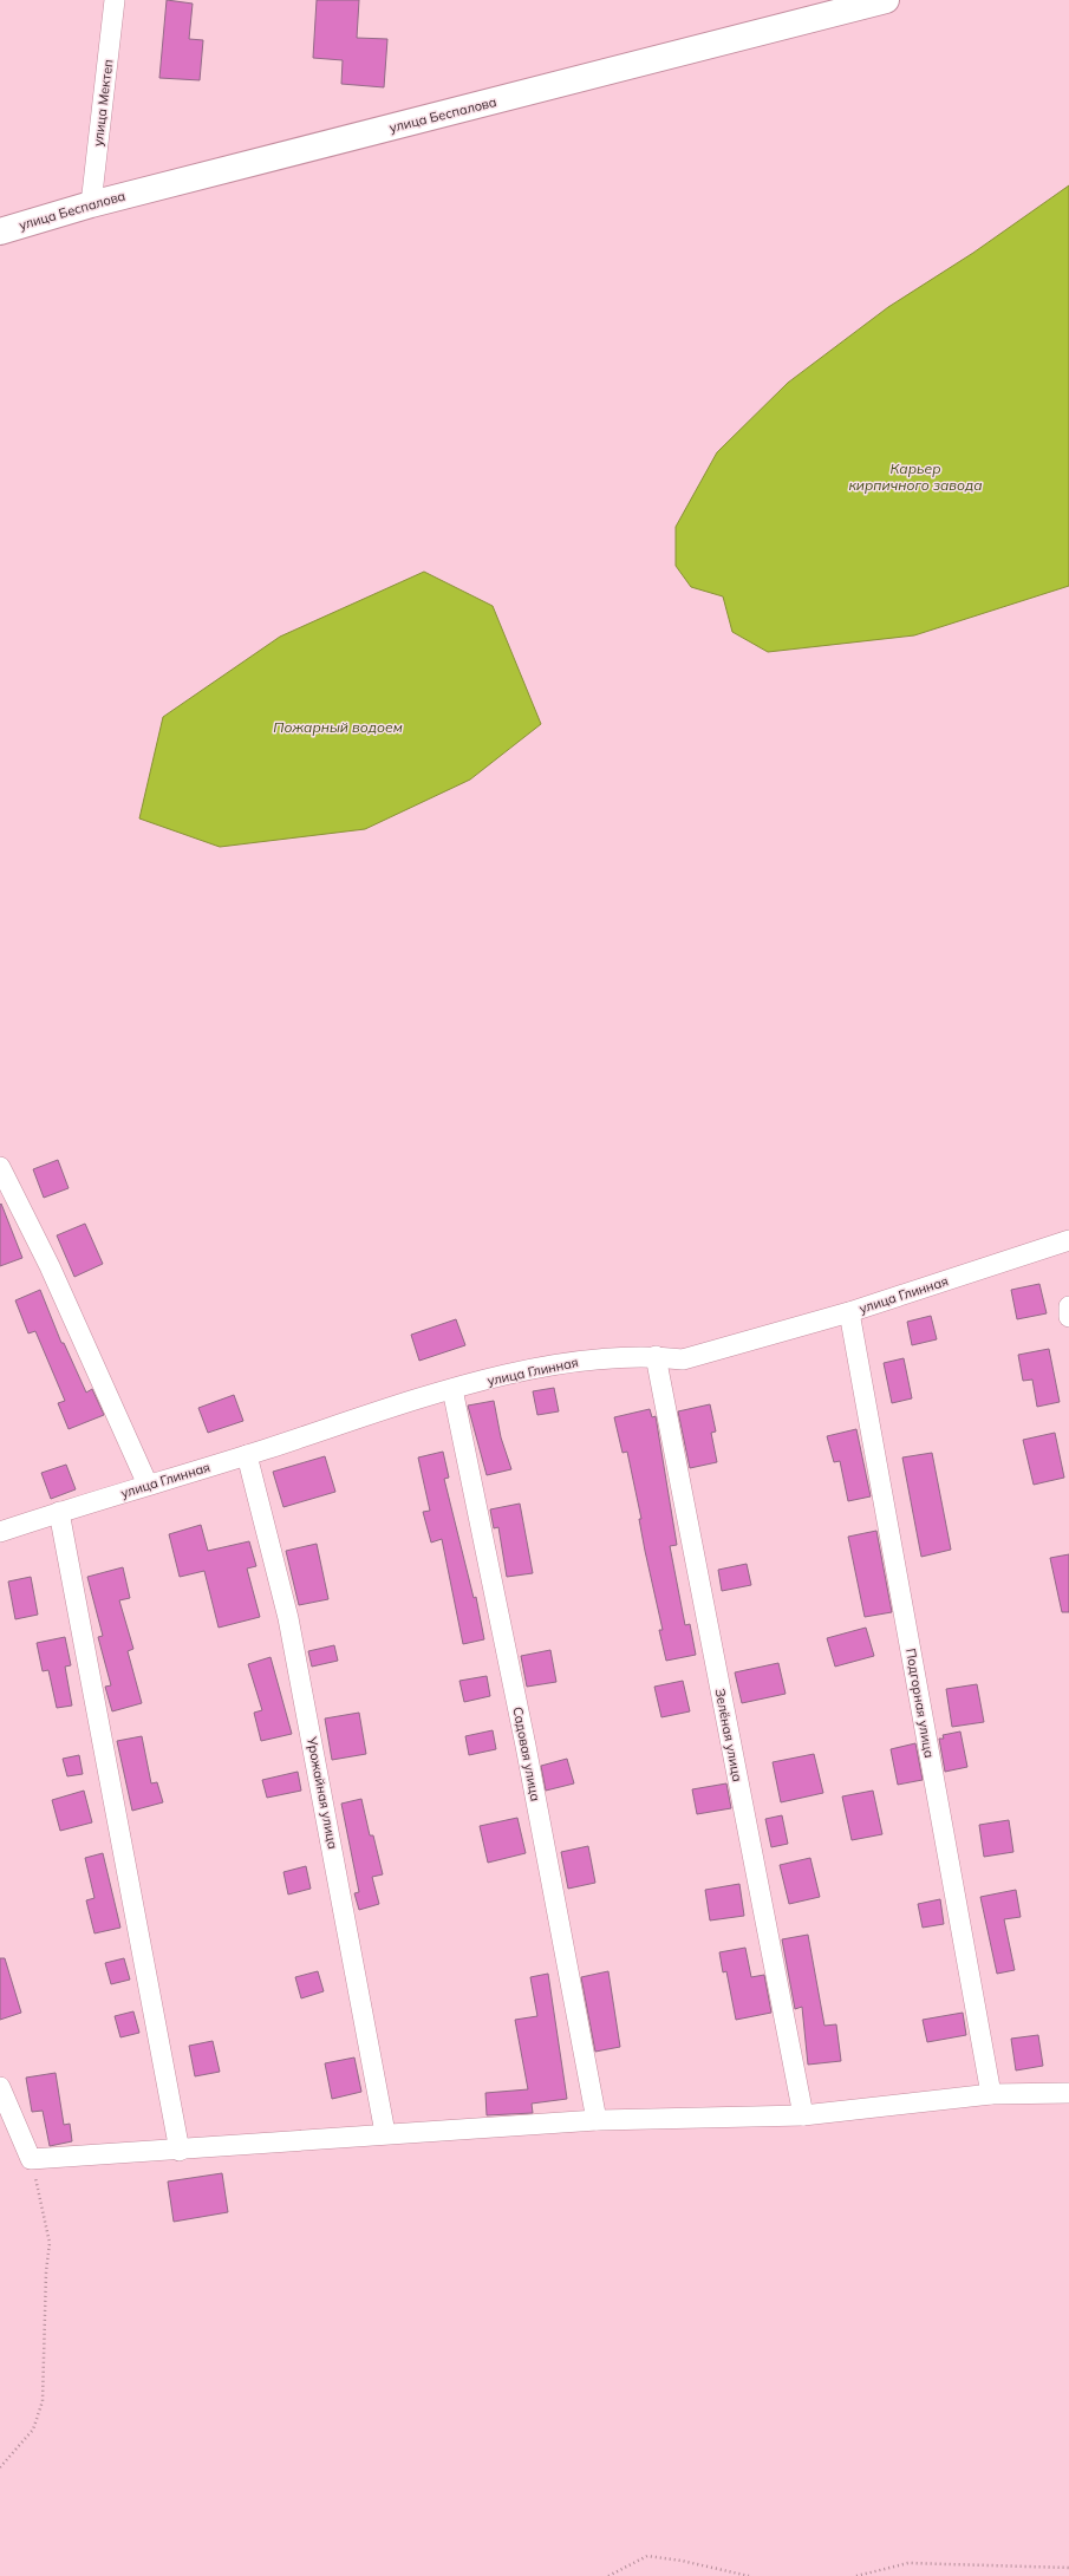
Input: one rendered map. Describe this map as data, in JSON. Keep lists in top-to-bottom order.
{
  "streets": {
    "main road": ["улица Беспалова"],
    "street": [
      "улица Мектеп",
      "улица Глинная",
      "Подгорная улица",
      "Зелёная улица",
      "Садовая улица",
      "Урожайная улица"
    ]
  },
  "crossings": [
    ["улица Мектеп", "улица Беспалова"],
    ["улица Глинная", "Подгорная улица"],
    ["улица Глинная", "Зелёная улица"],
    ["улица Глинная", "Садовая улица"],
    ["улица Глинная", "Урожайная улица"]
  ],
  "water": ["Карьер кирпичного завода", "Пожарный водоем"]
}
